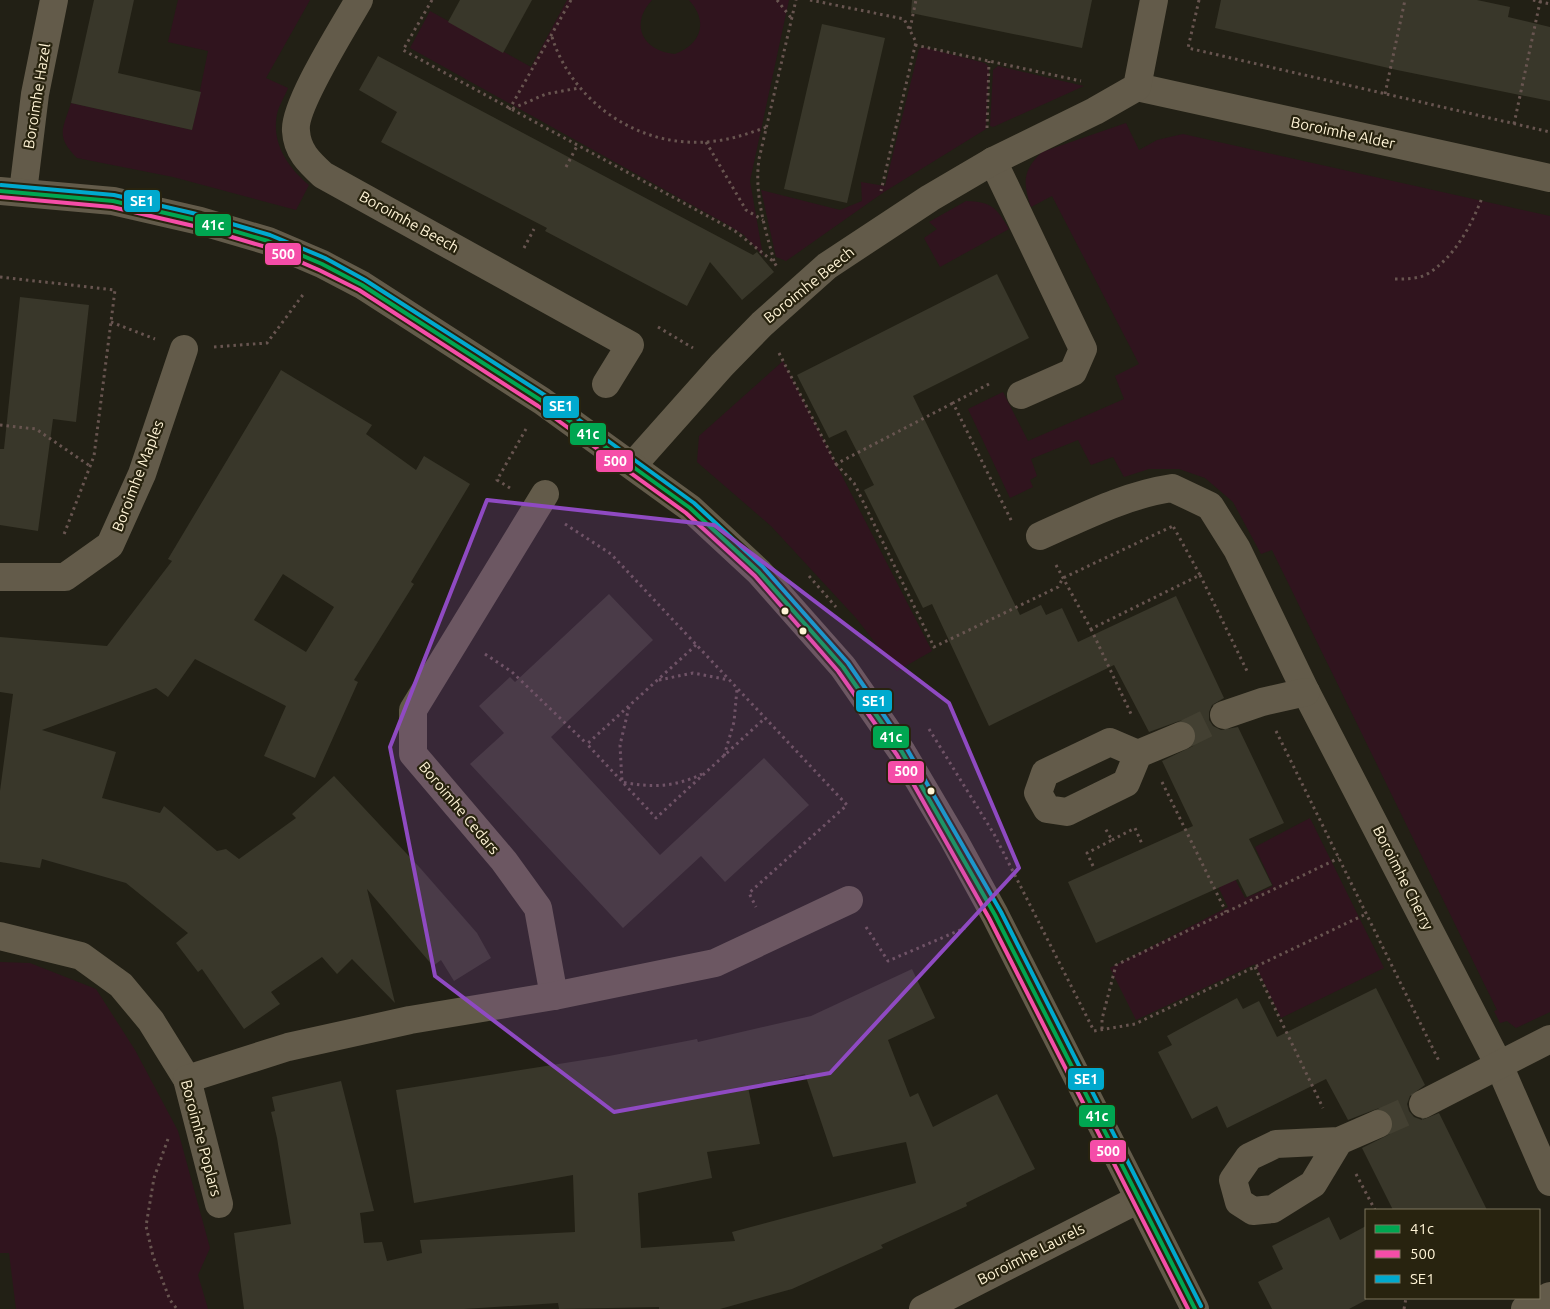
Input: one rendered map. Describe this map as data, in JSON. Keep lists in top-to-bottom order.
{
  "streets": {
    "street": [
      "Boroimhe Hazel",
      "Boroimhe Alder",
      "Boroimhe Beech",
      "Boroimhe Maples",
      "Boroimhe Cedars",
      "Boroimhe Cherry",
      "Boroimhe Poplars",
      "Boroimhe Laurels"
    ]
  },
  "crossings": [
    ["Boroimhe Alder", "Boroimhe Beech"]
  ],
  "lines": ["transit line SE1", "transit line 41c", "transit line 500"],
  "legend": ["41c", "500", "SE1"]
}
